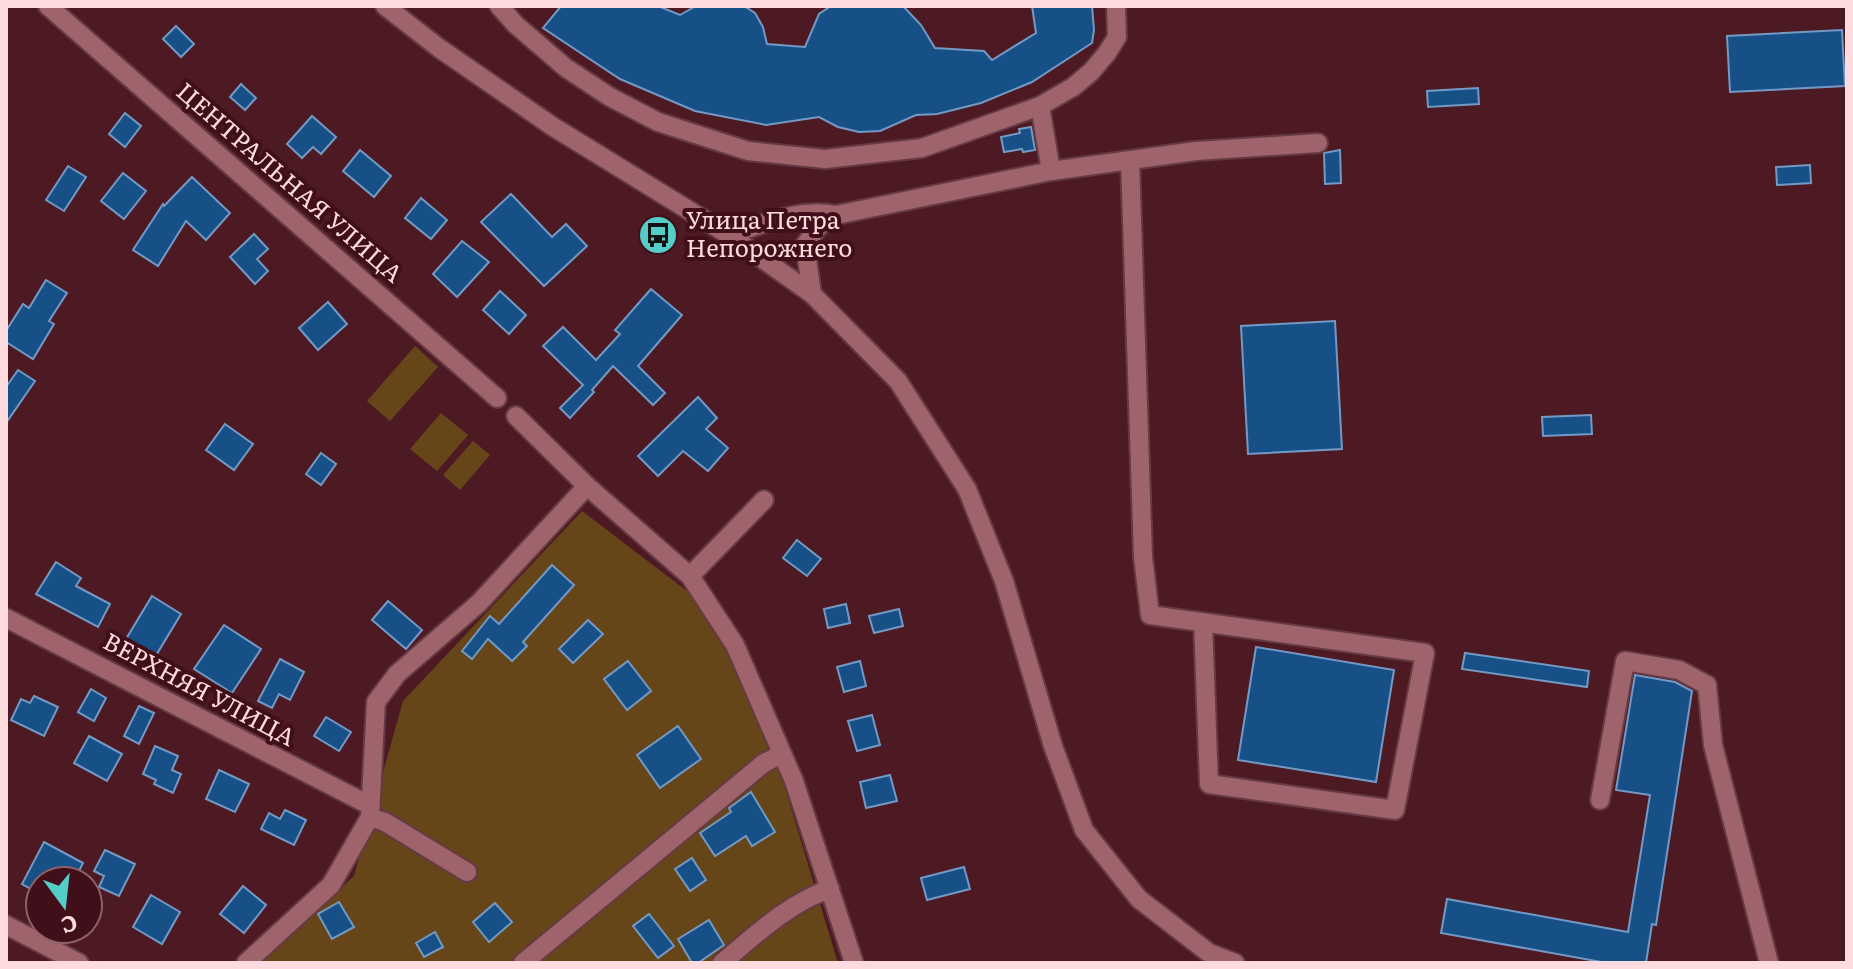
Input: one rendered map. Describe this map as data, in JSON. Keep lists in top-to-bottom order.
{
  "streets": {
    "street": ["ЦЕНТРАЛЬНАЯ УЛИЦА", "ВЕРХНЯЯ УЛИЦА"]
  },
  "places": {
    "bus stop": ["Улица Петра Непорожнего"]
  },
  "north": "bottom"
}
